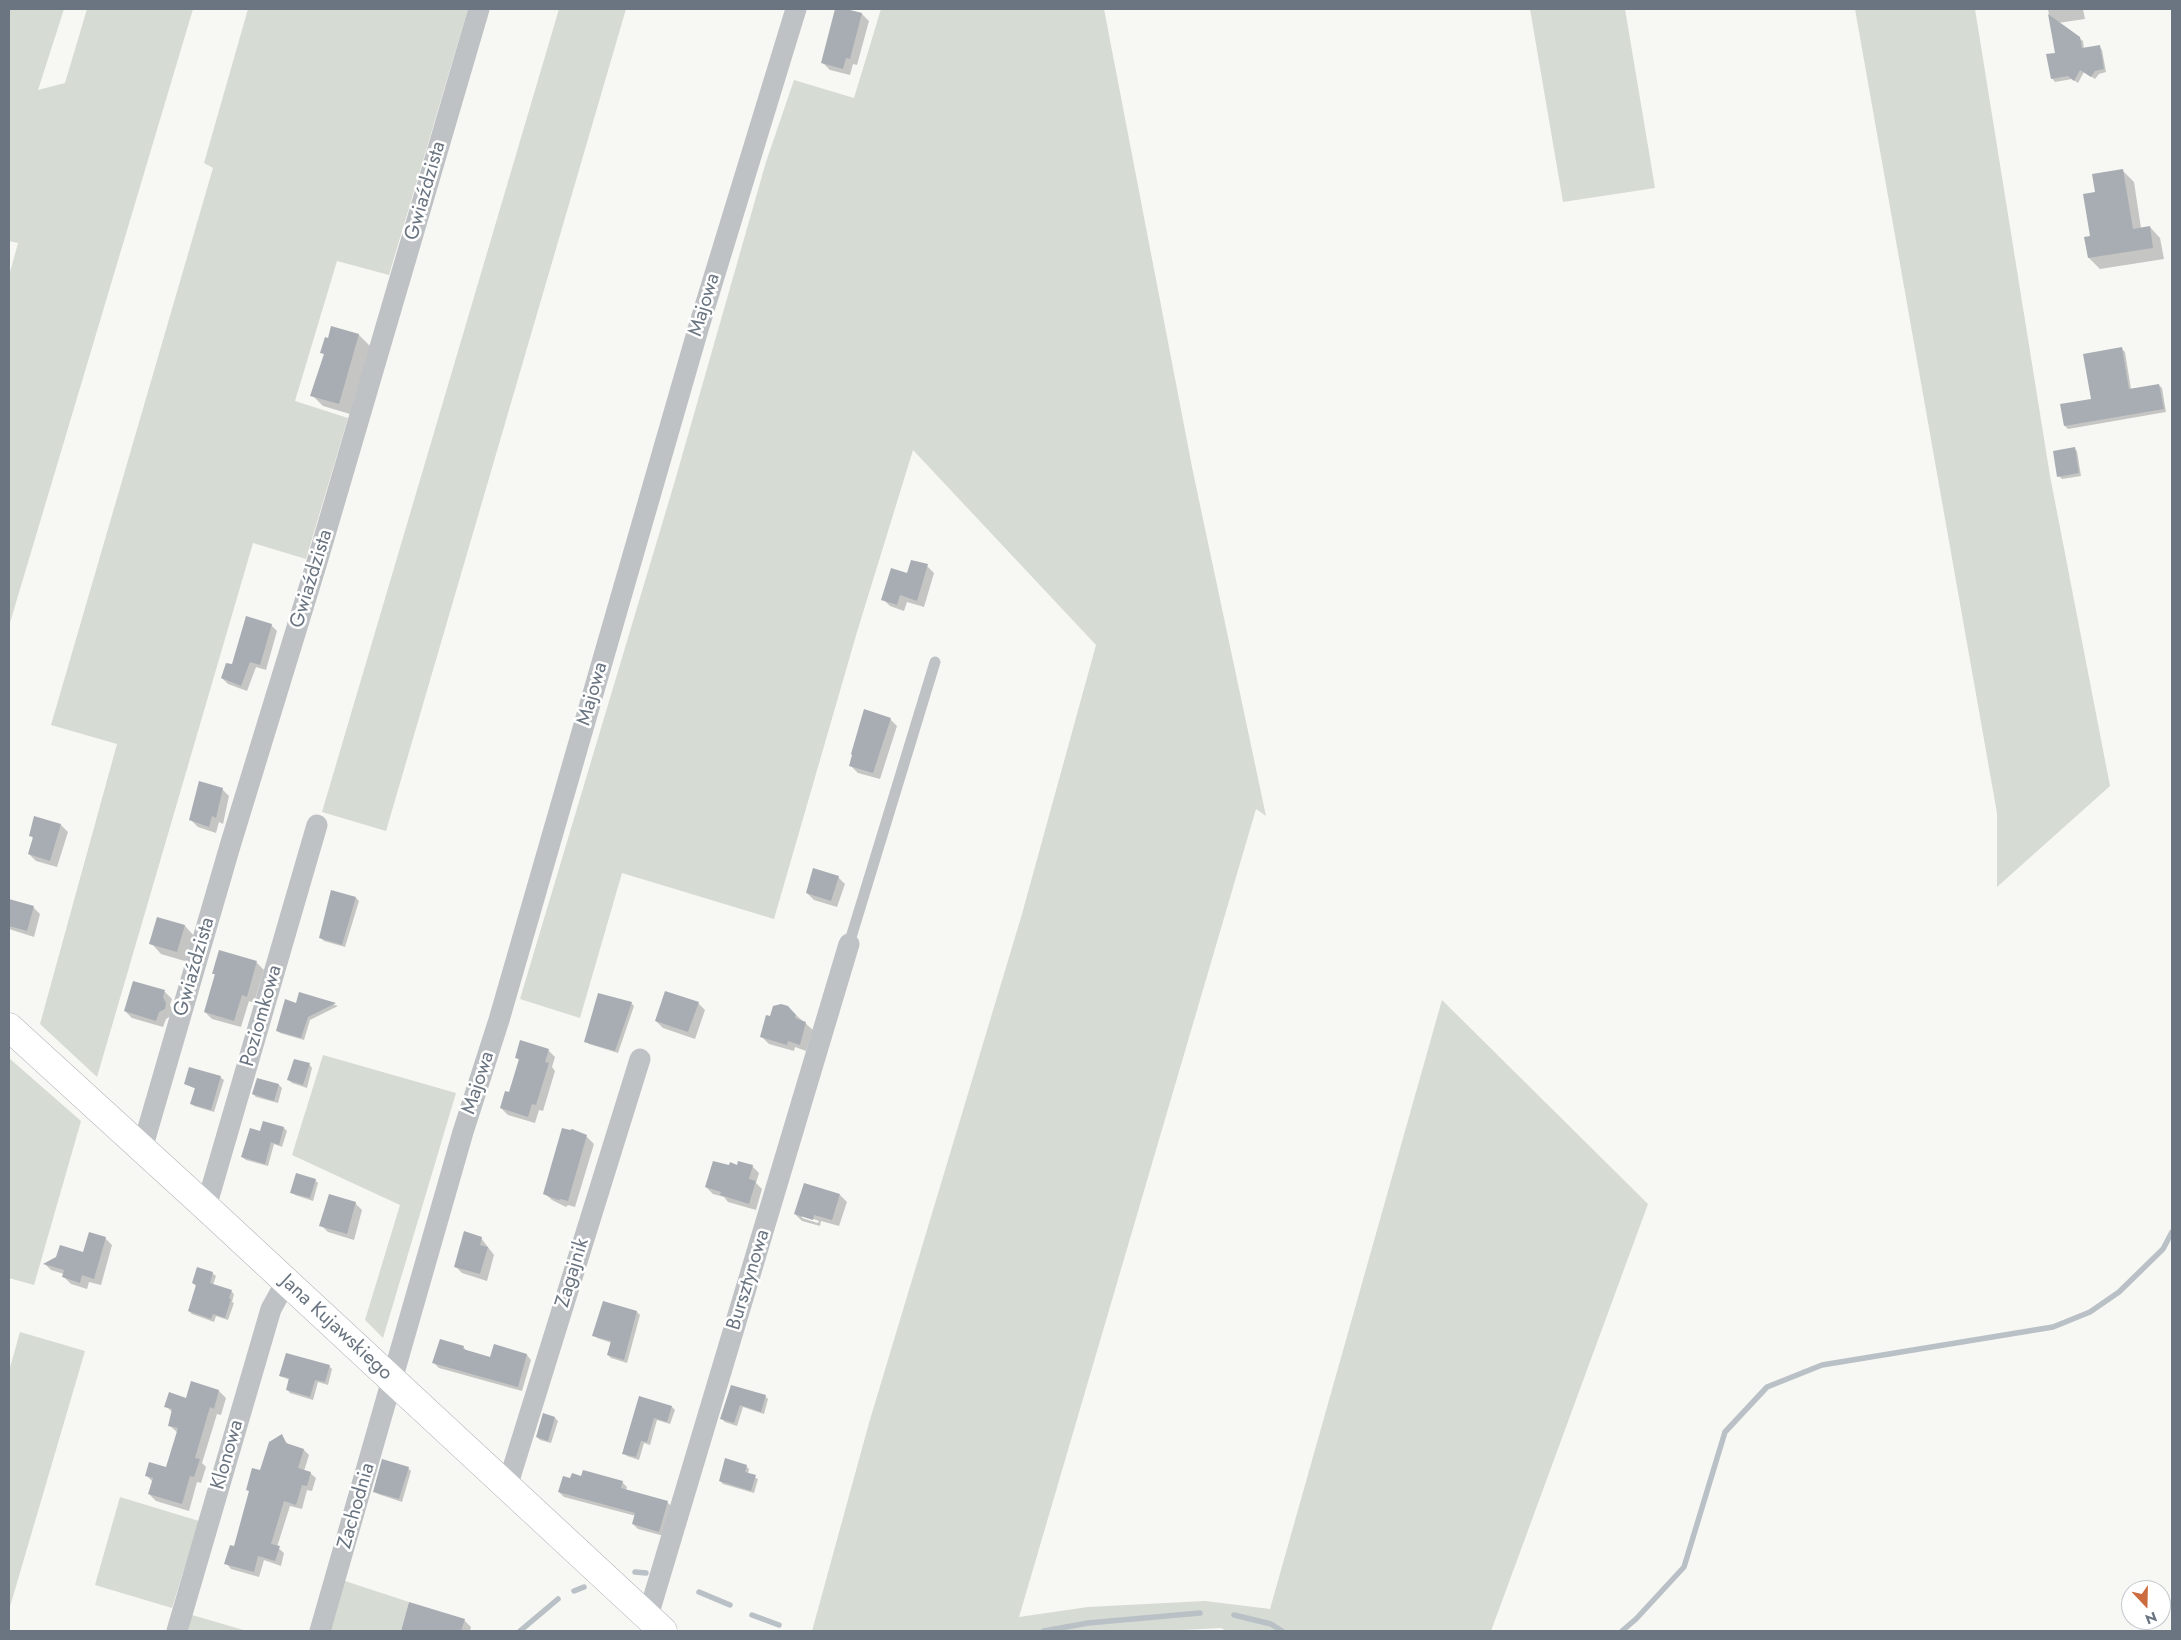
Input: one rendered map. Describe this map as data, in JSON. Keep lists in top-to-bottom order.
{
  "streets": {
    "main road": ["Jana Kujawskiego"],
    "street": [
      "Gwiaździsta",
      "Majowa",
      "Poziomkowa",
      "Zagajnik",
      "Bursztynowa",
      "Klonowa",
      "Zachodnia"
    ]
  },
  "crossings": [
    ["Gwiaździsta", "Jana Kujawskiego"],
    ["Majowa", "Jana Kujawskiego"],
    ["Majowa", "Zachodnia"],
    ["Poziomkowa", "Jana Kujawskiego"],
    ["Zagajnik", "Jana Kujawskiego"],
    ["Bursztynowa", "Jana Kujawskiego"],
    ["Jana Kujawskiego", "Klonowa"],
    ["Jana Kujawskiego", "Zachodnia"]
  ],
  "north": "bottom"
}
